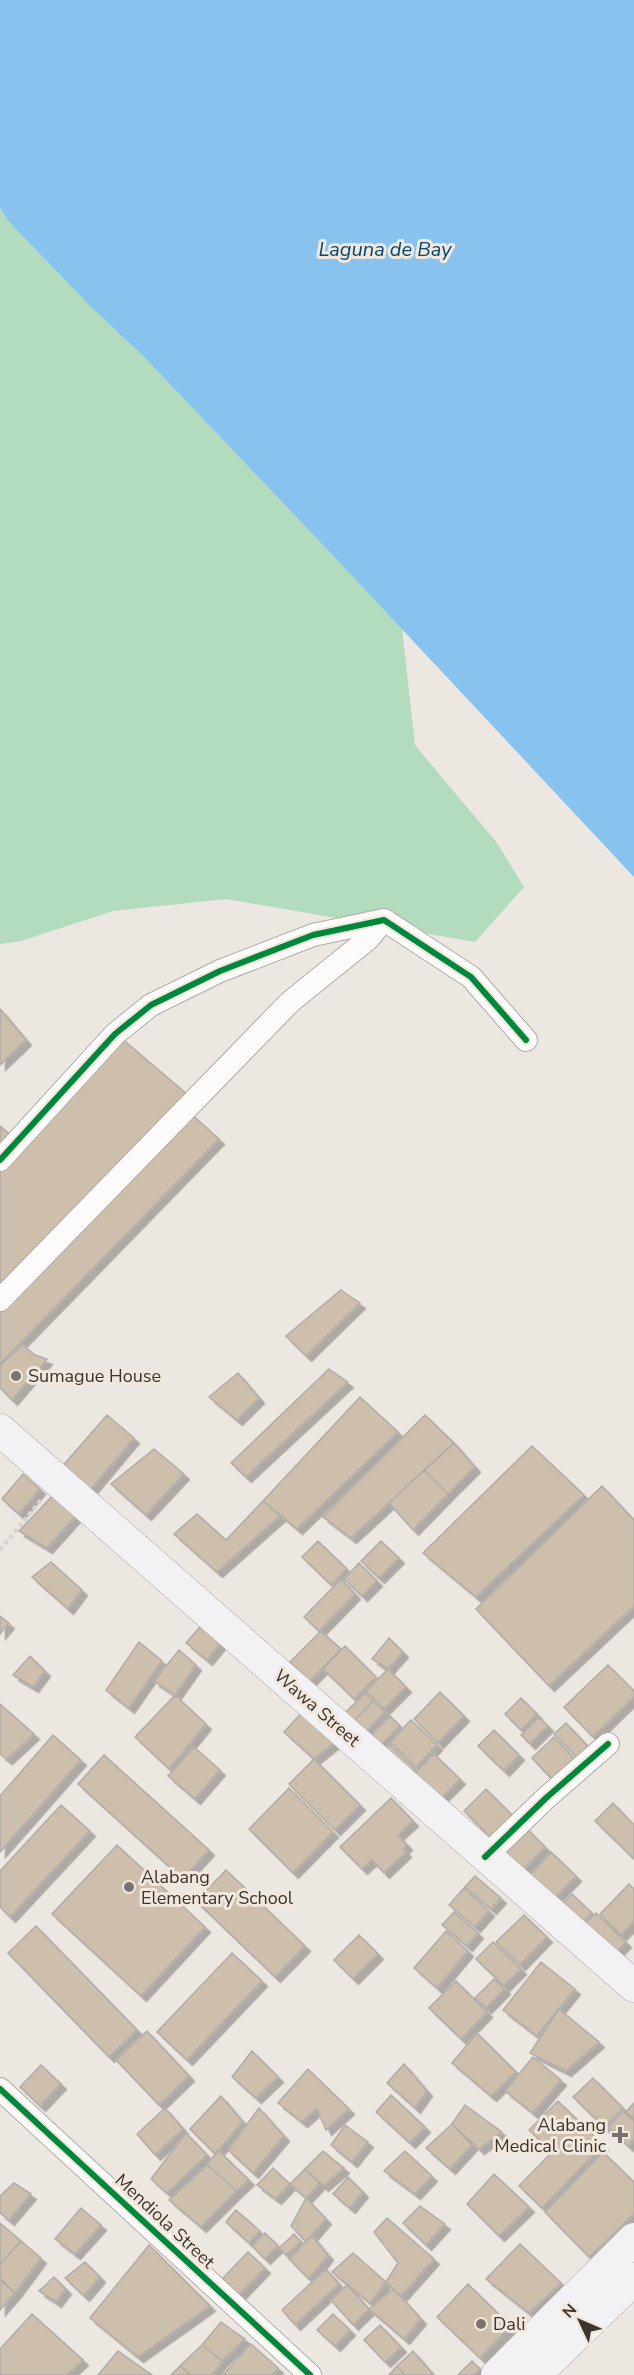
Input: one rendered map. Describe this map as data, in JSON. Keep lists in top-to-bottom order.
{
  "streets": {
    "main road": ["Wawa Street"],
    "street": ["Mendiola Street"]
  },
  "water": ["Laguna de Bay"],
  "places": {
    "other": ["Sumague House", "Alabang Elementary School", "Dali"],
    "health": ["Alabang Medical Clinic"]
  },
  "north": "top left"
}
